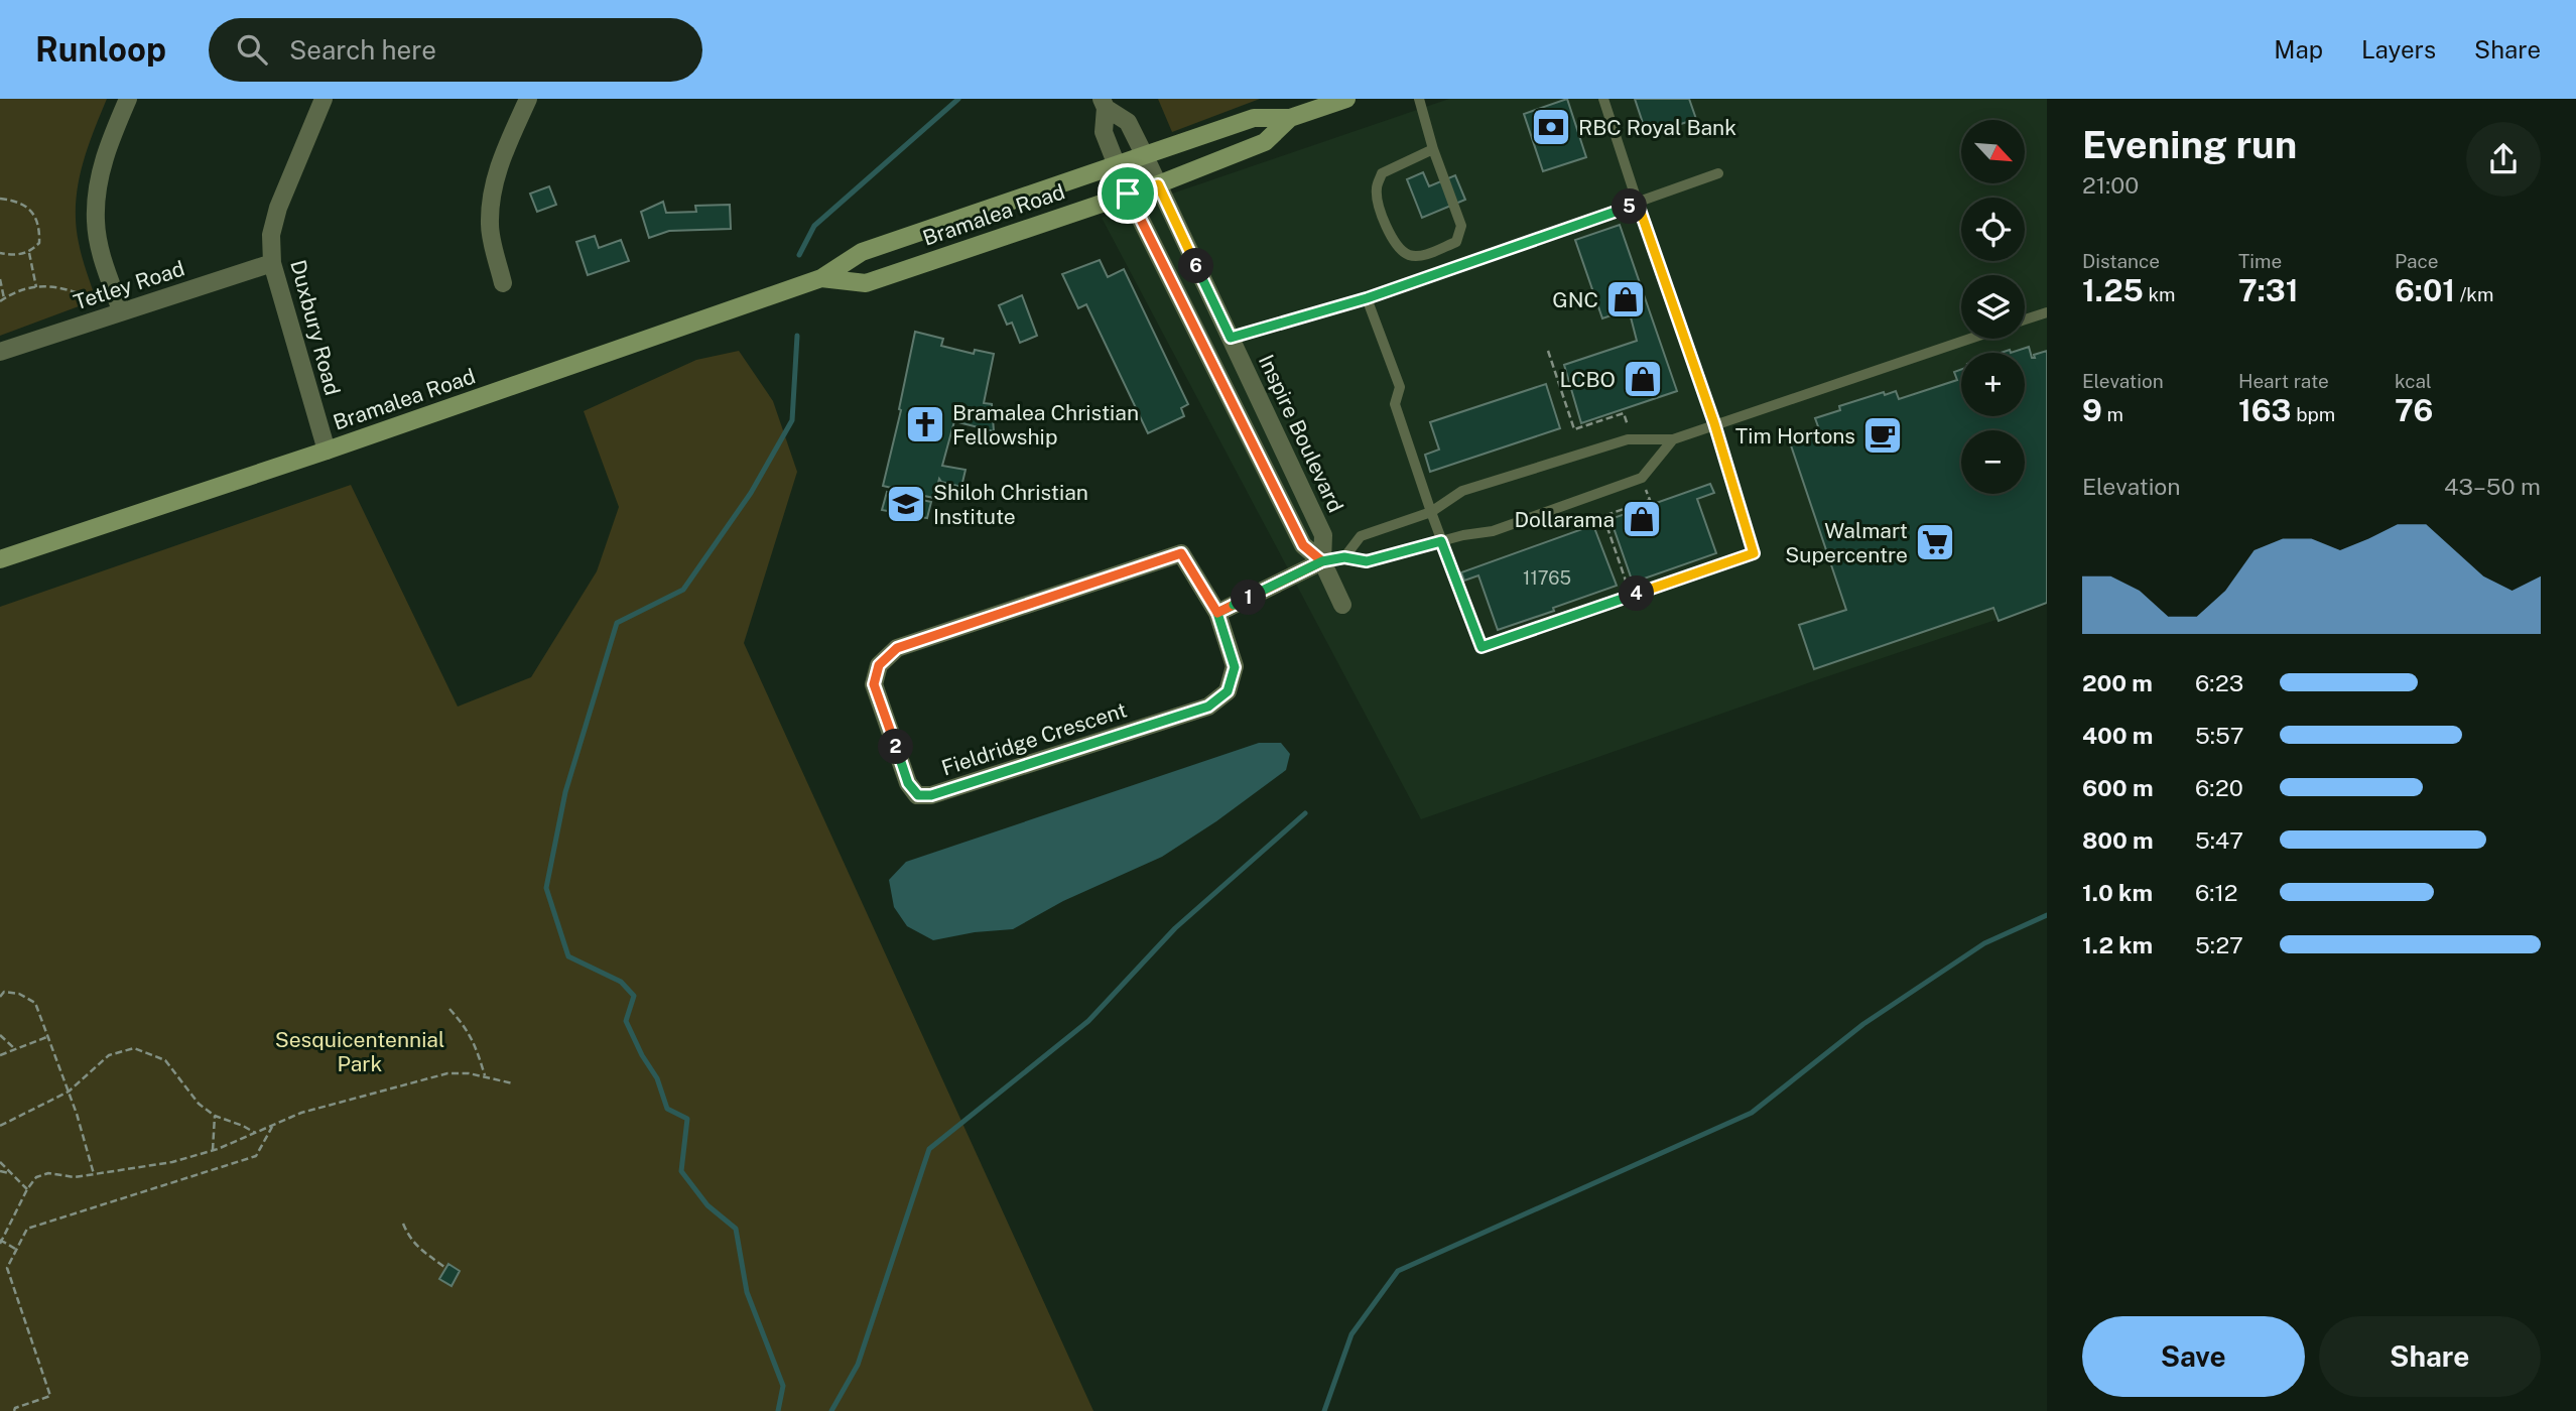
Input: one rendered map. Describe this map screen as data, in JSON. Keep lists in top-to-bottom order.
{
  "streets": {
    "main road": ["Bramalea Road"],
    "street": [
      "Tetley Road",
      "Duxbury Road",
      "Inspire Boulevard",
      "Fieldridge Crescent"
    ]
  },
  "crossings": [
    ["Bramalea Road", "Duxbury Road"],
    ["Bramalea Road", "Inspire Boulevard"],
    ["Tetley Road", "Duxbury Road"]
  ],
  "parks": ["Sesquicentennial Park"],
  "places": {
    "bank": ["RBC Royal Bank"],
    "shop": ["GNC", "LCBO", "Dollarama"],
    "church": ["Bramalea Christian Fellowship"],
    "cafe": ["Tim Hortons"],
    "school or university": ["Shiloh Christian Institute"],
    "supermarket": ["Walmart Supercentre"]
  },
  "house_numbers": ["11765"],
  "north": "bottom right",
  "page": {
    "header": "Runloop",
    "search": "Search here",
    "nav": ["Map", "Layers", "Share"],
    "heading": ["Evening run", "21:00"],
    "map_buttons": ["+", "−"],
    "pins": [
      "5",
      "6",
      "4",
      "1",
      "2"
    ],
    "stats": [
      ["Distance", "1.25 km"],
      ["Time", "7:31"],
      ["Pace", "6:01 /km"],
      ["Elevation", "9 m"],
      ["Heart rate", "163 bpm"],
      ["kcal", "76"]
    ],
    "chart": ["Elevation", "43–50 m"],
    "list": [
      {
        "name": "200 m",
        "note": "6:23"
      },
      {
        "name": "400 m",
        "note": "5:57"
      },
      {
        "name": "600 m",
        "note": "6:20"
      },
      {
        "name": "800 m",
        "note": "5:47"
      },
      {
        "name": "1.0 km",
        "note": "6:12"
      },
      {
        "name": "1.2 km",
        "note": "5:27"
      }
    ],
    "buttons": ["Save", "Share"]
  }
}
